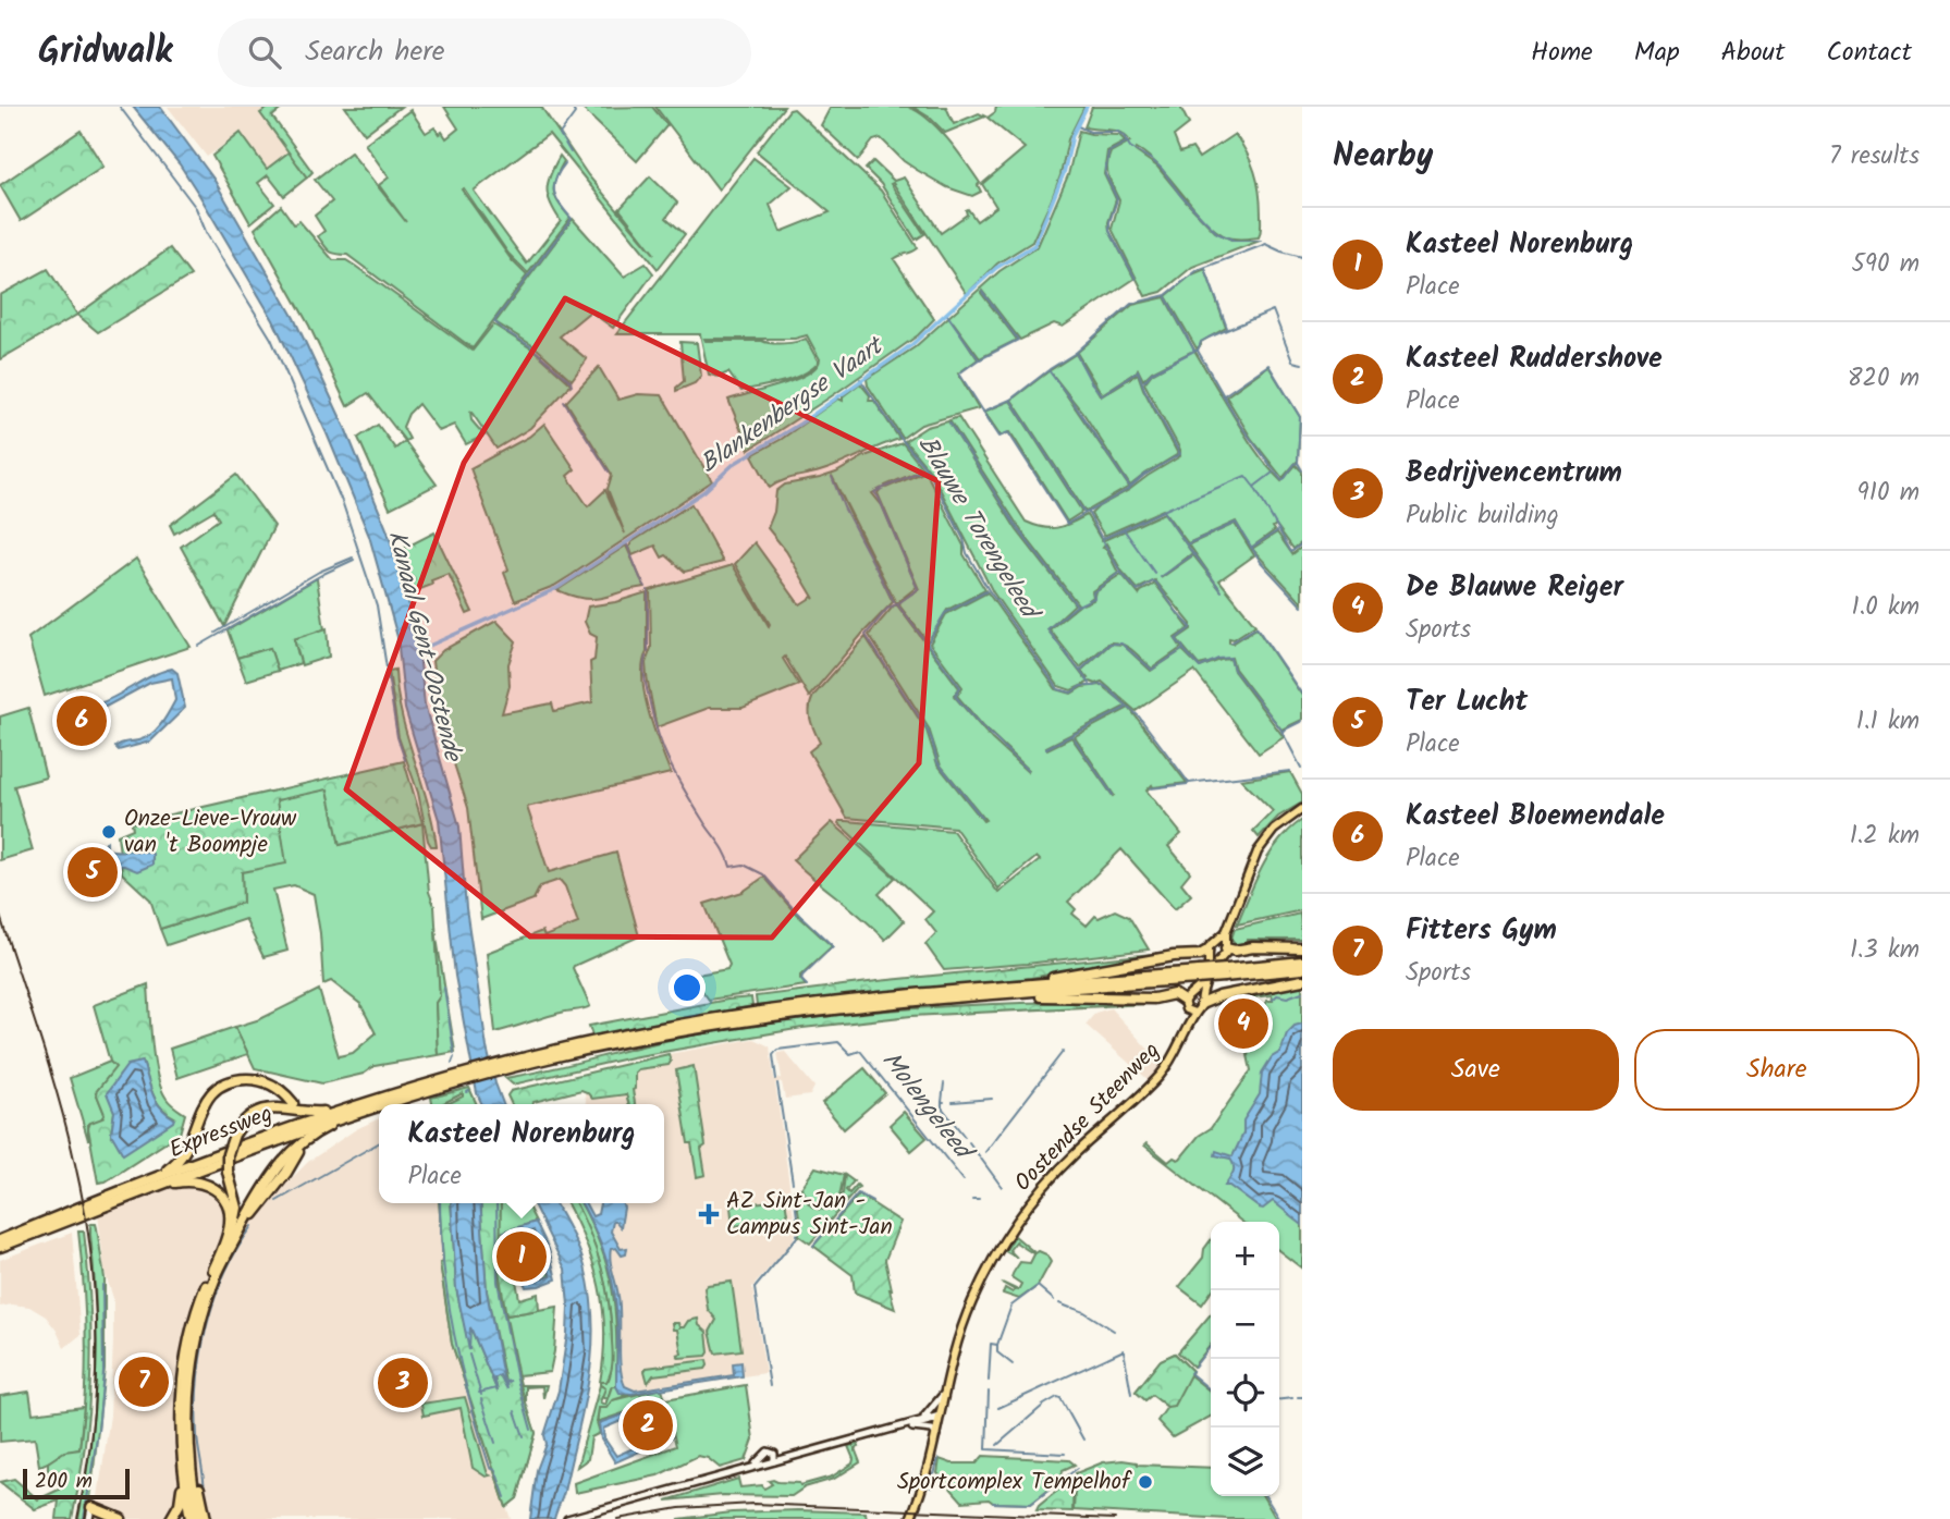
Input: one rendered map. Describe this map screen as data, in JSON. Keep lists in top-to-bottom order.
{
  "streets": {
    "highway": ["Expressweg"],
    "main road": ["Oostendse Steenweg"]
  },
  "water": [
    "Blankenbergse Vaart",
    "Blauwe Torengeleed",
    "Kanaal Gent-Oostende",
    "Molengeleed"
  ],
  "places": {
    "other": ["Onze-Lieve-Vrouw van 't Boompje", "Sportcomplex Tempelhof"],
    "health": ["AZ Sint-Jan - Campus Sint-Jan"]
  },
  "scale_bar": "200 m",
  "page": {
    "header": "Gridwalk",
    "search": "Search here",
    "nav": [
      "Home",
      "Map",
      "About",
      "Contact"
    ],
    "heading": ["Nearby", "7 results"],
    "list": [
      {
        "mark": "1",
        "name": "Kasteel Norenburg",
        "note": "Place",
        "value": "590 m"
      },
      {
        "mark": "2",
        "name": "Kasteel Ruddershove",
        "note": "Place",
        "value": "820 m"
      },
      {
        "mark": "3",
        "name": "Bedrijvencentrum",
        "note": "Public building",
        "value": "910 m"
      },
      {
        "mark": "4",
        "name": "De Blauwe Reiger",
        "note": "Sports",
        "value": "1.0 km"
      },
      {
        "mark": "5",
        "name": "Ter Lucht",
        "note": "Place",
        "value": "1.1 km"
      },
      {
        "mark": "6",
        "name": "Kasteel Bloemendale",
        "note": "Place",
        "value": "1.2 km"
      },
      {
        "mark": "7",
        "name": "Fitters Gym",
        "note": "Sports",
        "value": "1.3 km"
      }
    ],
    "pins": [
      "6",
      "5",
      "4",
      "1",
      "7",
      "3",
      "2"
    ],
    "buttons": ["Save", "Share"],
    "popup": ["Kasteel Norenburg", "Place"],
    "map_buttons": ["+", "−"],
    "scale": "200 m"
  }
}
